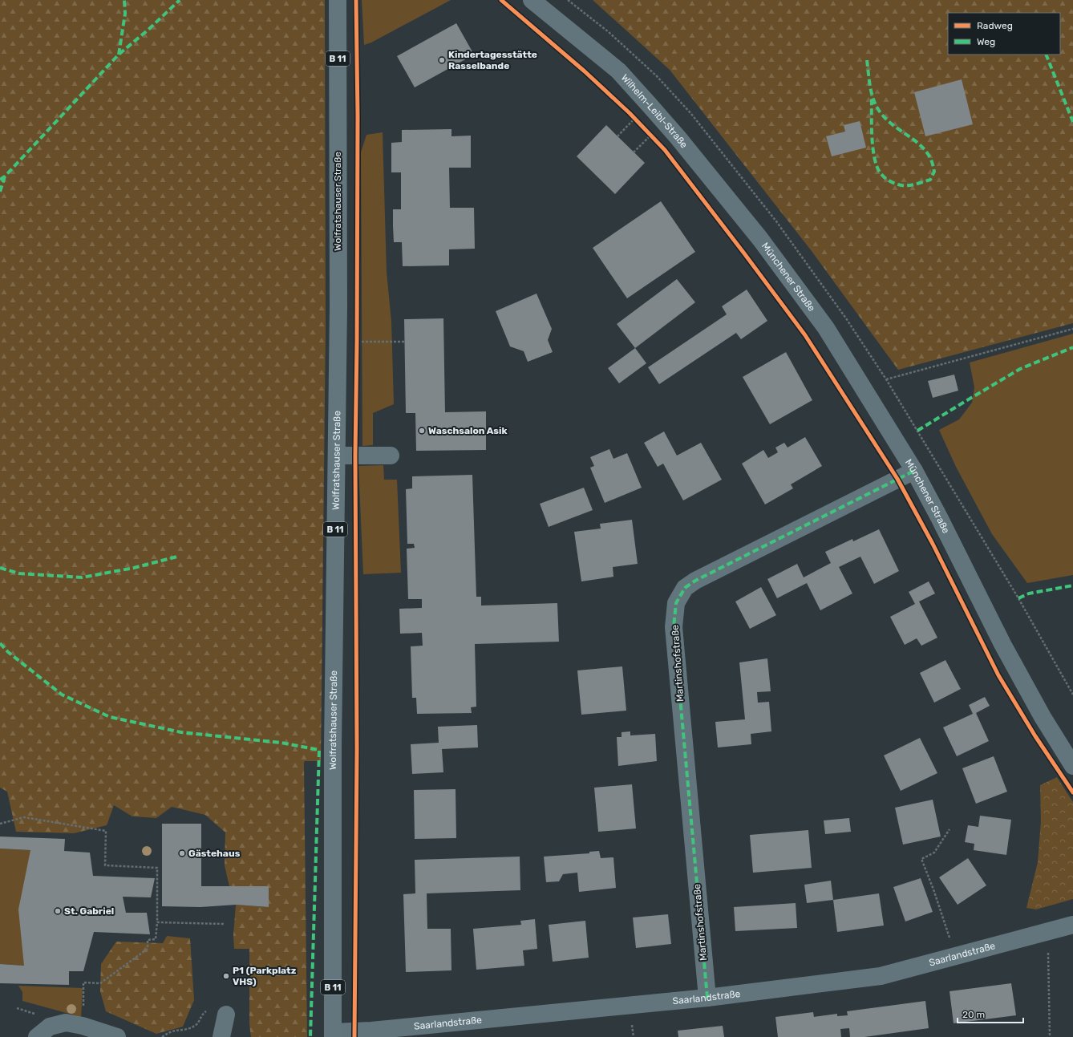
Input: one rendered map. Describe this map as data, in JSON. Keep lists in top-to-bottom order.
{
  "streets": {
    "main road": ["B 11", "Wolfratshauser Straße"],
    "street": [
      "Wilhelm-Leibl-Straße",
      "Münchener Straße",
      "Martinshofstraße",
      "Saarlandstraße"
    ]
  },
  "crossings": [
    ["Wilhelm-Leibl-Straße", "Münchener Straße"],
    ["Wolfratshauser Straße", "Saarlandstraße"],
    ["Münchener Straße", "Martinshofstraße"],
    ["Martinshofstraße", "Saarlandstraße"]
  ],
  "places": [
    "Kindertagesstätte Rasselbande",
    "Waschsalon Asik",
    "Gästehaus",
    "St. Gabriel",
    "P1 (Parkplatz VHS)"
  ],
  "legend": ["Radweg", "Weg"],
  "scale_bar": "20 m"
}
